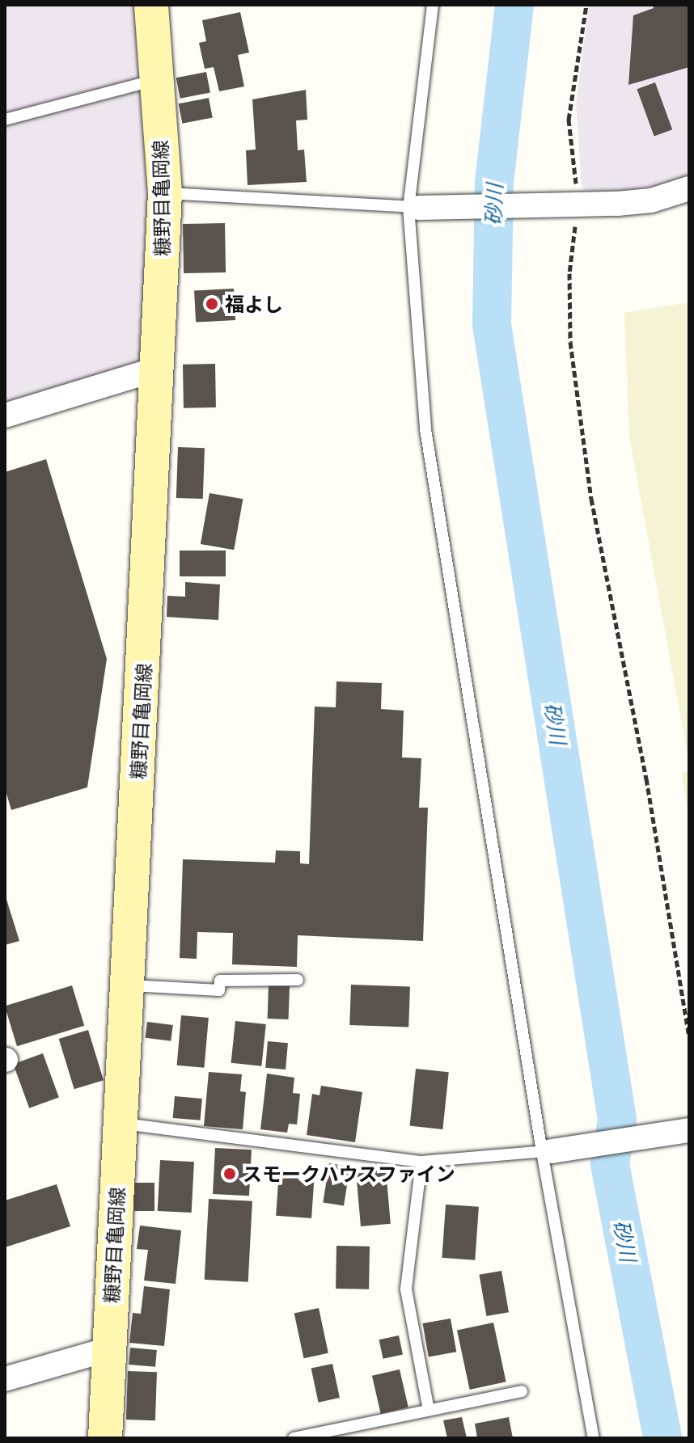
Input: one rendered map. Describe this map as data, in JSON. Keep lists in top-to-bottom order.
{
  "streets": {
    "main road": ["糠野目亀岡線"]
  },
  "water": ["砂川"],
  "places": ["福よし", "スモークハウスファイン"]
}
